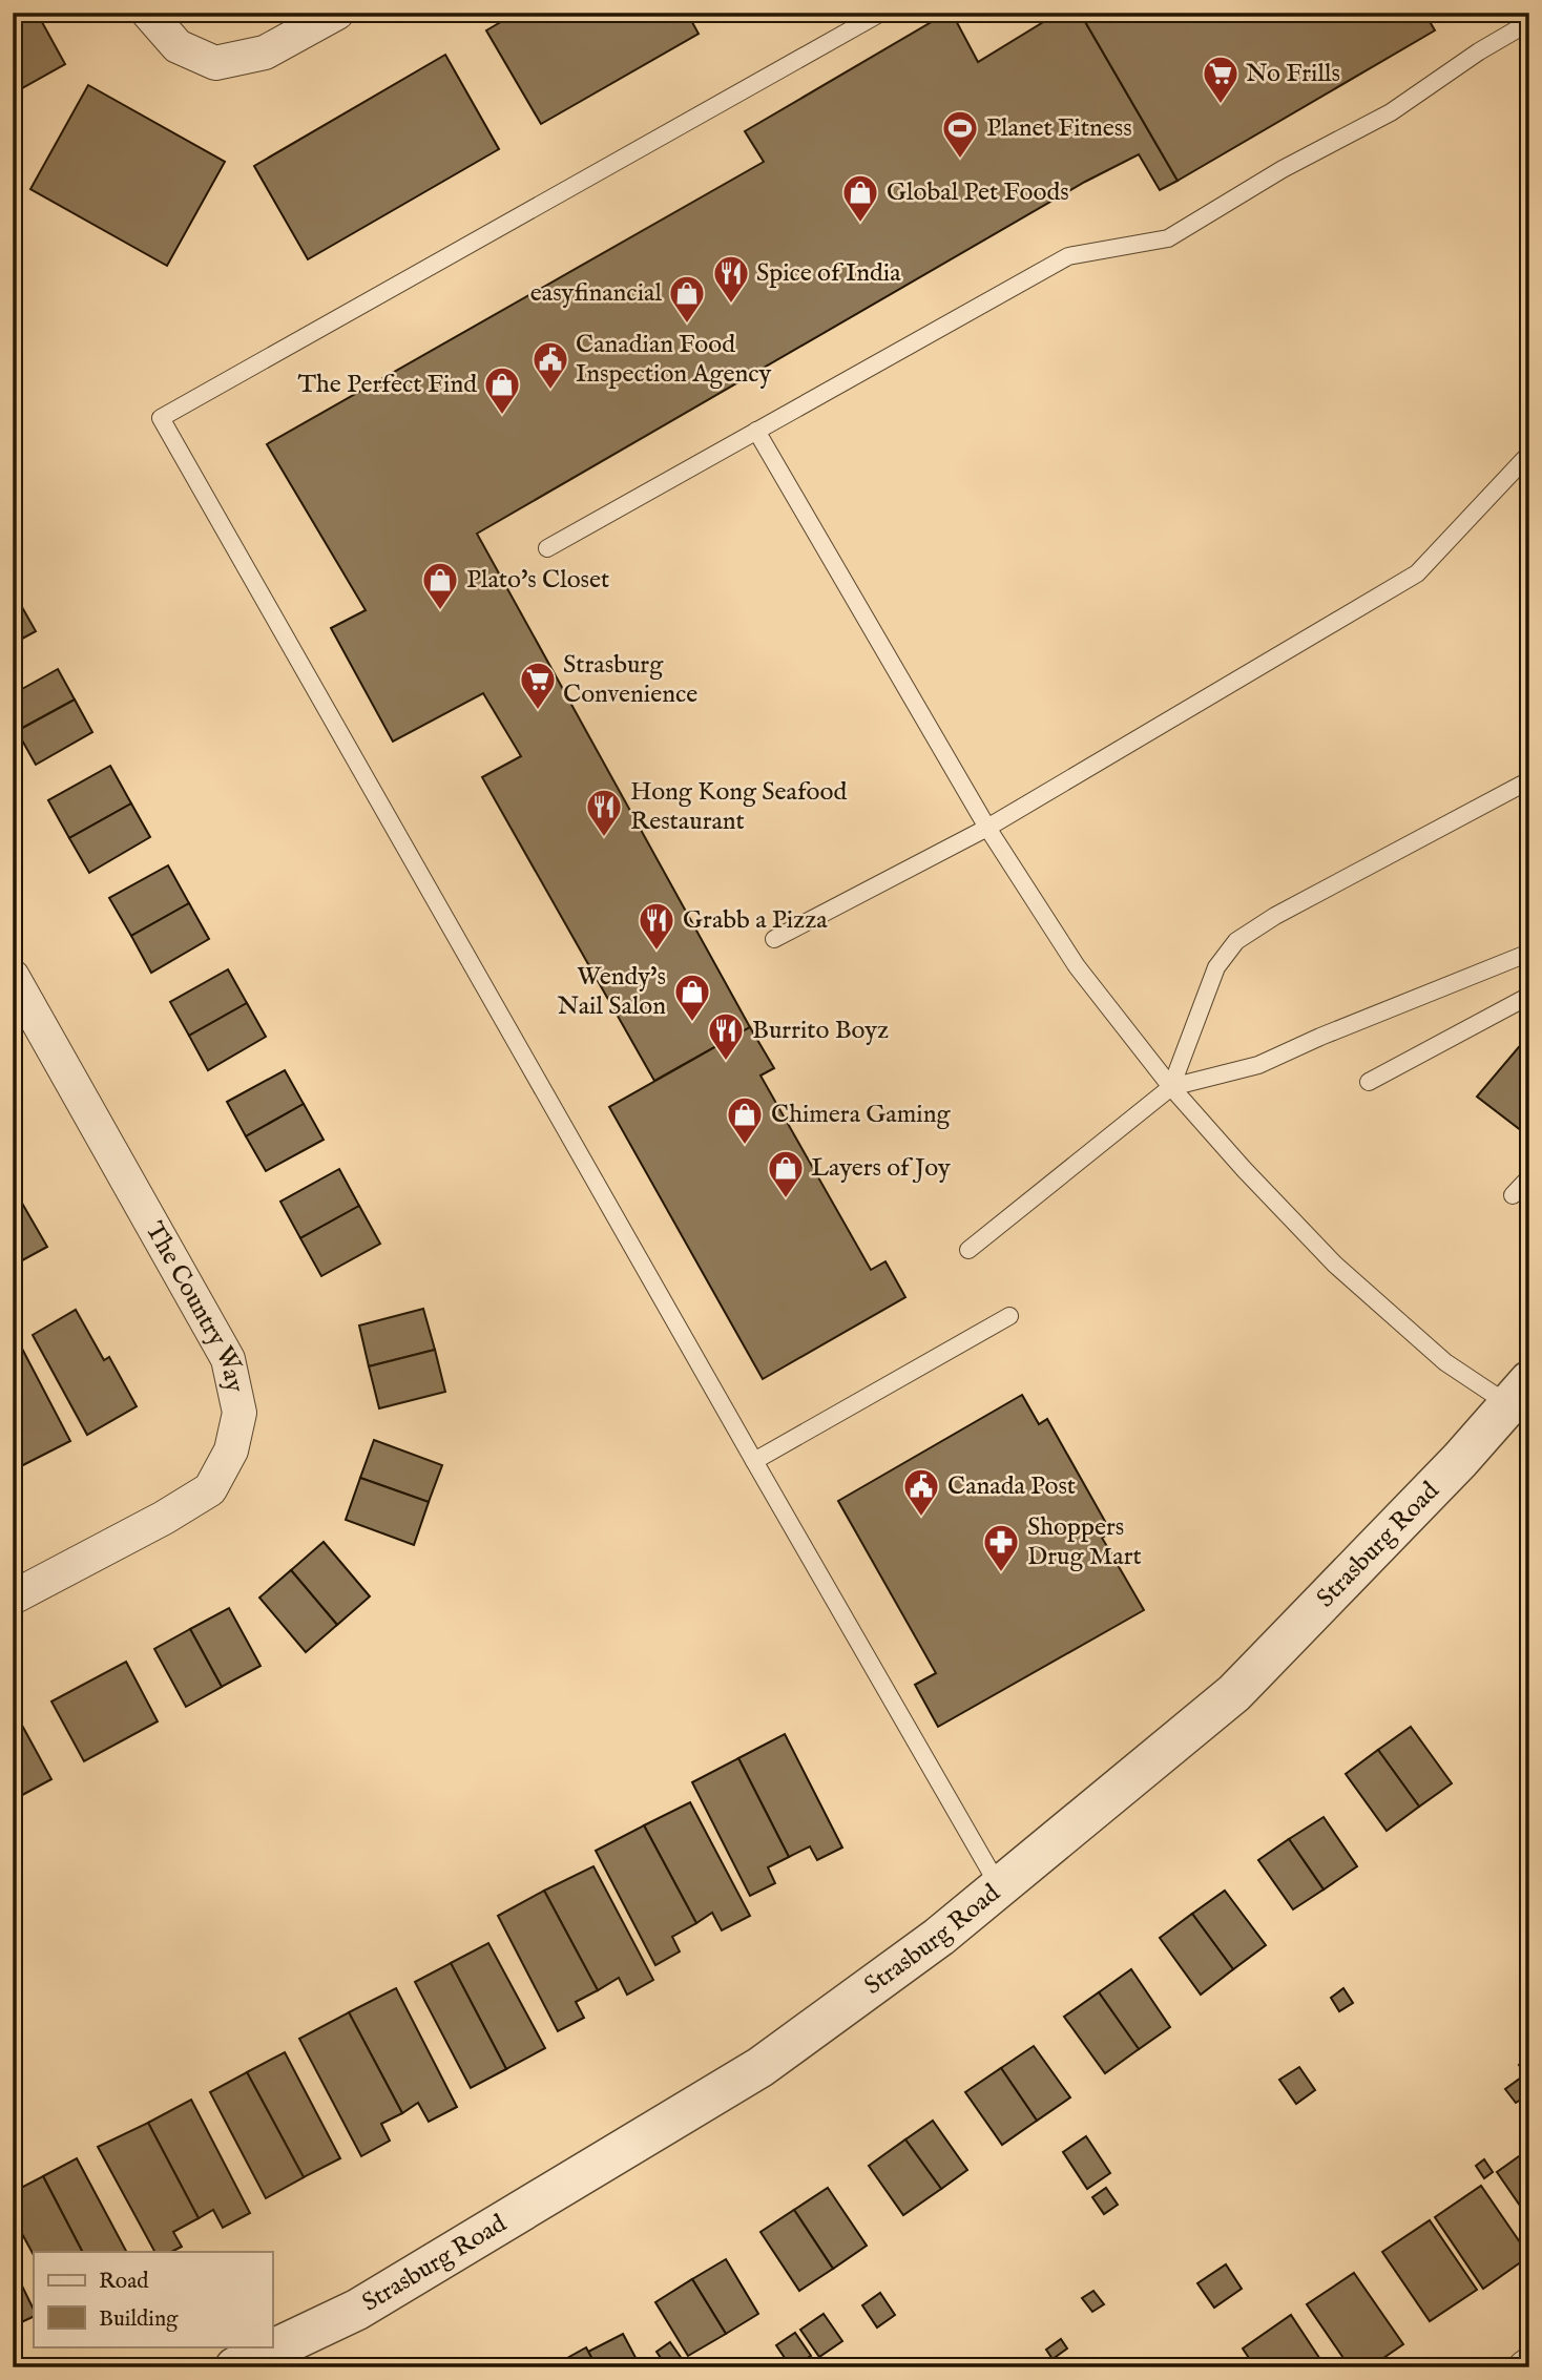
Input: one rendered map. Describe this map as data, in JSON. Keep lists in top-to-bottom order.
{
  "streets": {
    "street": ["The Country Way", "Strasburg Road"]
  },
  "places": {
    "supermarket": ["No Frills", "Strasburg Convenience"],
    "sports": ["Planet Fitness"],
    "shop": [
      "Global Pet Foods",
      "easyfinancial",
      "The Perfect Find",
      "Plato's Closet",
      "Wendy's Nail Salon",
      "Chimera Gaming",
      "Layers of Joy"
    ],
    "restaurant": [
      "Spice of India",
      "Hong Kong Seafood Restaurant",
      "Grabb a Pizza",
      "Burrito Boyz"
    ],
    "public building": ["Canadian Food Inspection Agency", "Canada Post"],
    "pharmacy": ["Shoppers Drug Mart"]
  },
  "legend": ["Road", "Building"]
}
